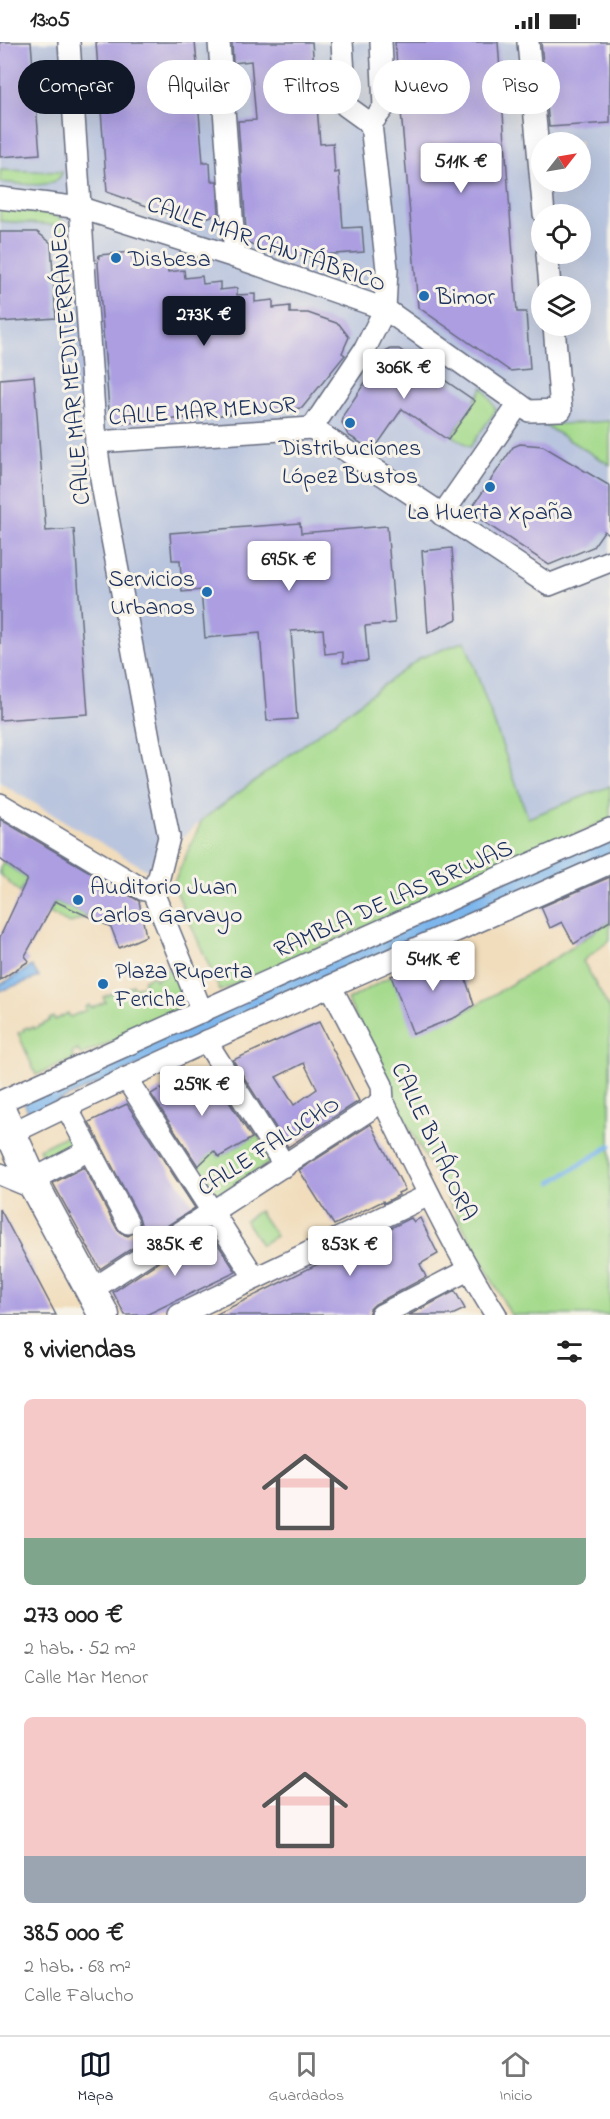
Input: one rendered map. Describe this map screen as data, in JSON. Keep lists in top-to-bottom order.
{
  "streets": {
    "street": [
      "CALLE MAR CANTÁBRICO",
      "CALLE MAR MEDITERRÁNEO",
      "CALLE MAR MENOR",
      "RAMBLA DE LAS BRUJAS",
      "CALLE BITÁCORA",
      "CALLE FALUCHO"
    ]
  },
  "crossings": [
    ["CALLE MAR CANTÁBRICO", "CALLE MAR MEDITERRÁNEO"],
    ["CALLE MAR MEDITERRÁNEO", "CALLE MAR MENOR"],
    ["CALLE BITÁCORA", "CALLE FALUCHO"]
  ],
  "places": [
    "Disbesa",
    "Bimor",
    "Distribuciones López Bustos",
    "La Huerta Xpaña",
    "Servicios Urbanos",
    "Auditorio Juan Carlos Garvayo",
    "Plaza Ruperta Feriche"
  ],
  "north": "top right",
  "page": {
    "status": "13:05",
    "chip": [
      "Comprar",
      "Alquilar",
      "Filtros",
      "Nuevo",
      "Piso"
    ],
    "price": [
      "511K €",
      "273K €",
      "306K €",
      "695K €",
      "541K €",
      "259K €",
      "385K €",
      "853K €"
    ],
    "heading": "8 viviendas",
    "list": [
      {
        "name": "273 000 €",
        "note": "2 hab. · 52 m² · Calle Mar Menor"
      },
      {
        "name": "385 000 €",
        "note": "2 hab. · 68 m² · Calle Falucho"
      }
    ],
    "tabs": ["Mapa", "Guardados", "Inicio"]
  }
}
